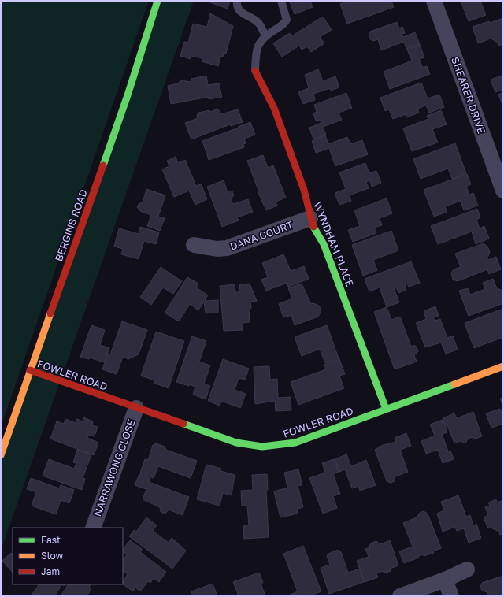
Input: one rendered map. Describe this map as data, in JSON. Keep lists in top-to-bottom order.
{
  "streets": {
    "street": [
      "SHEARER DRIVE",
      "BERGINS ROAD",
      "DANA COURT",
      "WYNDHAM PLACE",
      "FOWLER ROAD",
      "NARRAWONG CLOSE"
    ]
  },
  "crossings": [
    ["BERGINS ROAD", "FOWLER ROAD"],
    ["DANA COURT", "WYNDHAM PLACE"],
    ["WYNDHAM PLACE", "FOWLER ROAD"],
    ["FOWLER ROAD", "NARRAWONG CLOSE"]
  ],
  "legend": ["Fast", "Slow", "Jam"]
}
